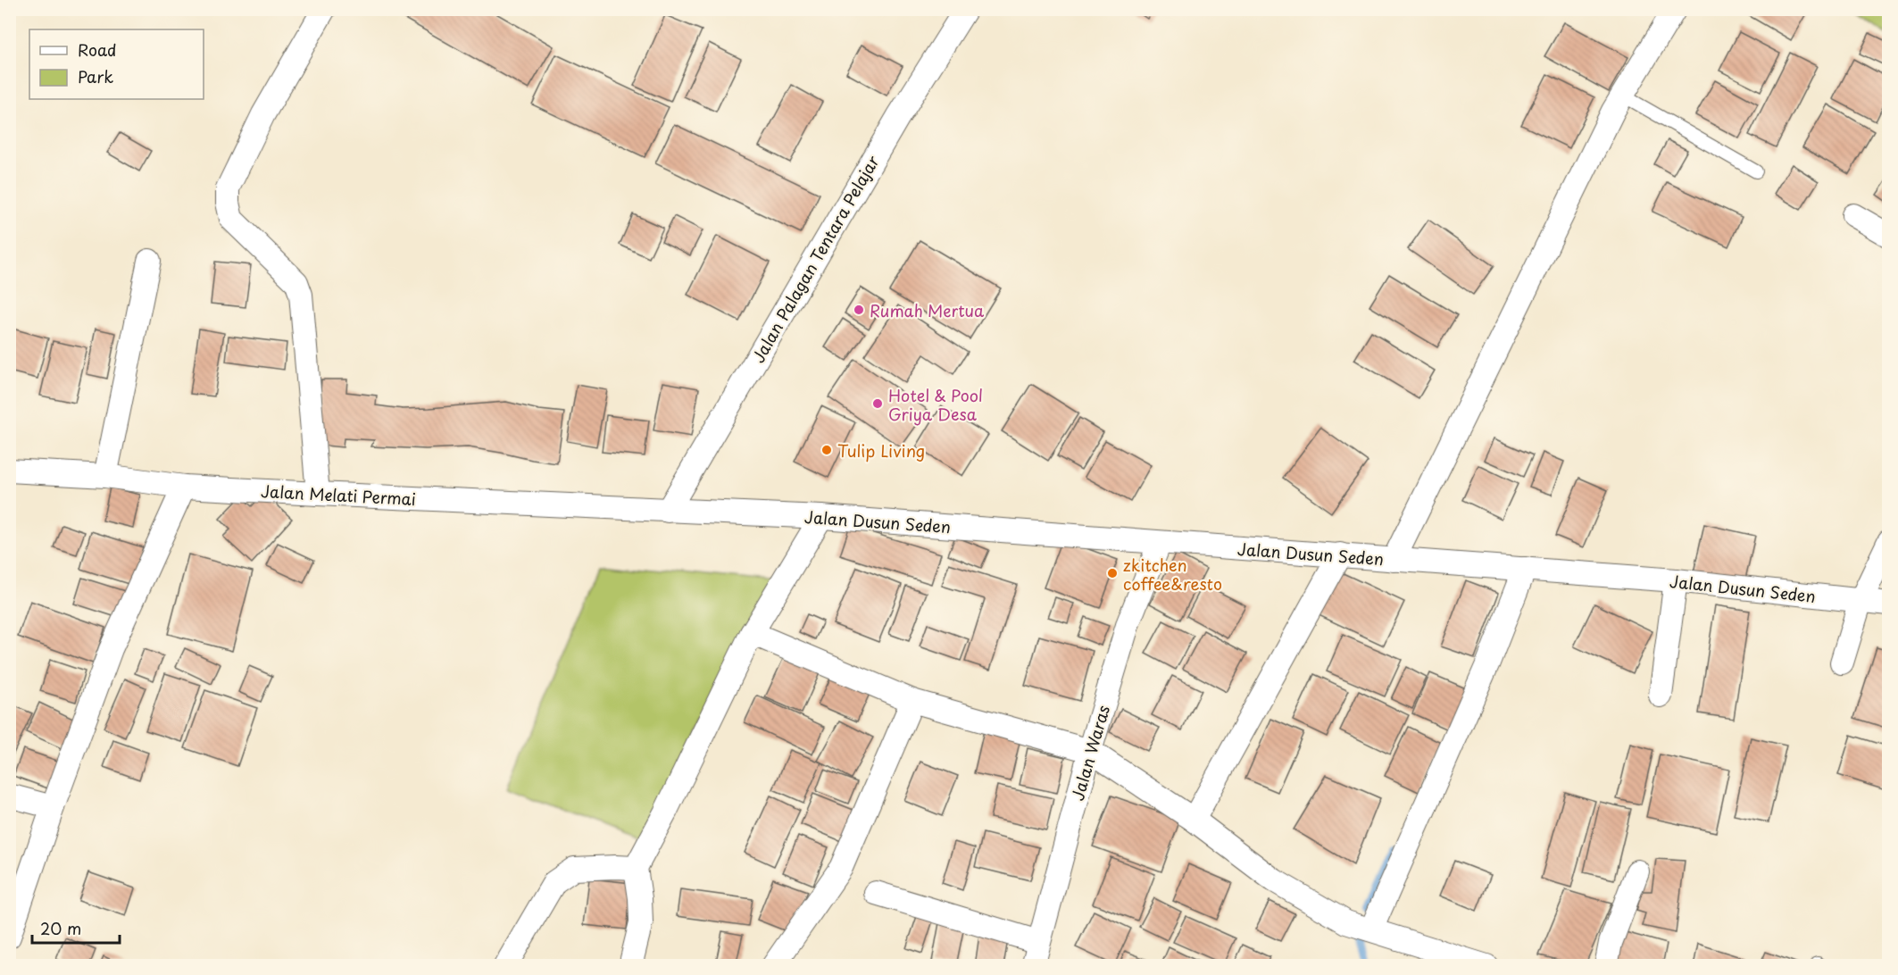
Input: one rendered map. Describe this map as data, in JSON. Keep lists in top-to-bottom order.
{
  "streets": {
    "street": [
      "Jalan Palagan Tentara Pelajar",
      "Jalan Melati Permai",
      "Jalan Dusun Seden",
      "Jalan Waras"
    ]
  },
  "crossings": [
    ["Jalan Palagan Tentara Pelajar", "Jalan Melati Permai"],
    ["Jalan Palagan Tentara Pelajar", "Jalan Dusun Seden"],
    ["Jalan Melati Permai", "Jalan Dusun Seden"],
    ["Jalan Dusun Seden", "Jalan Waras"]
  ],
  "places": [
    "Rumah Mertua",
    "Hotel & Pool Griya Desa",
    "Tulip Living",
    "zkitchen coffee&resto"
  ],
  "legend": ["Road", "Park"],
  "scale_bar": "20 m"
}
